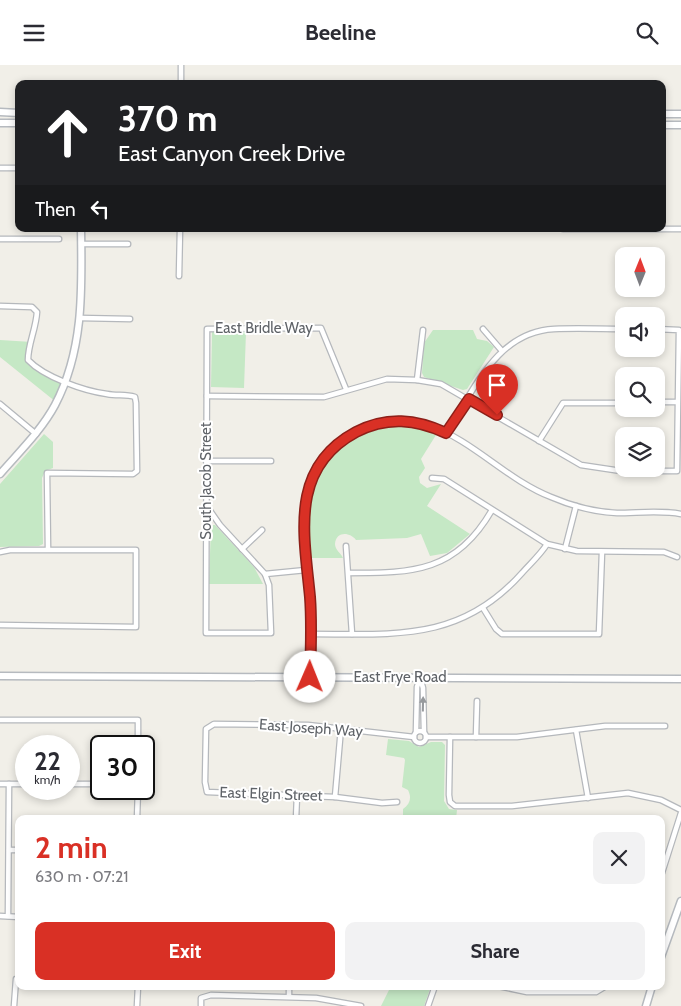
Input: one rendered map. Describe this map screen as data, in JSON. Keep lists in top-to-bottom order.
{
  "streets": {
    "street": [
      "East Bridle Way",
      "South Jacob Street",
      "East Frye Road",
      "East Joseph Way",
      "East Elgin Street"
    ]
  },
  "crossings": [
    ["East Bridle Way", "South Jacob Street"],
    ["East Joseph Way", "East Elgin Street"]
  ],
  "north": "top",
  "page": {
    "header": "Beeline",
    "turn": ["370 m", "East Canyon Creek Drive"],
    "then": "Then",
    "speed": "22 km/h",
    "limit": "30",
    "heading": ["2 min", "630 m · 07:21"],
    "buttons": ["Exit", "Share"]
  }
}
